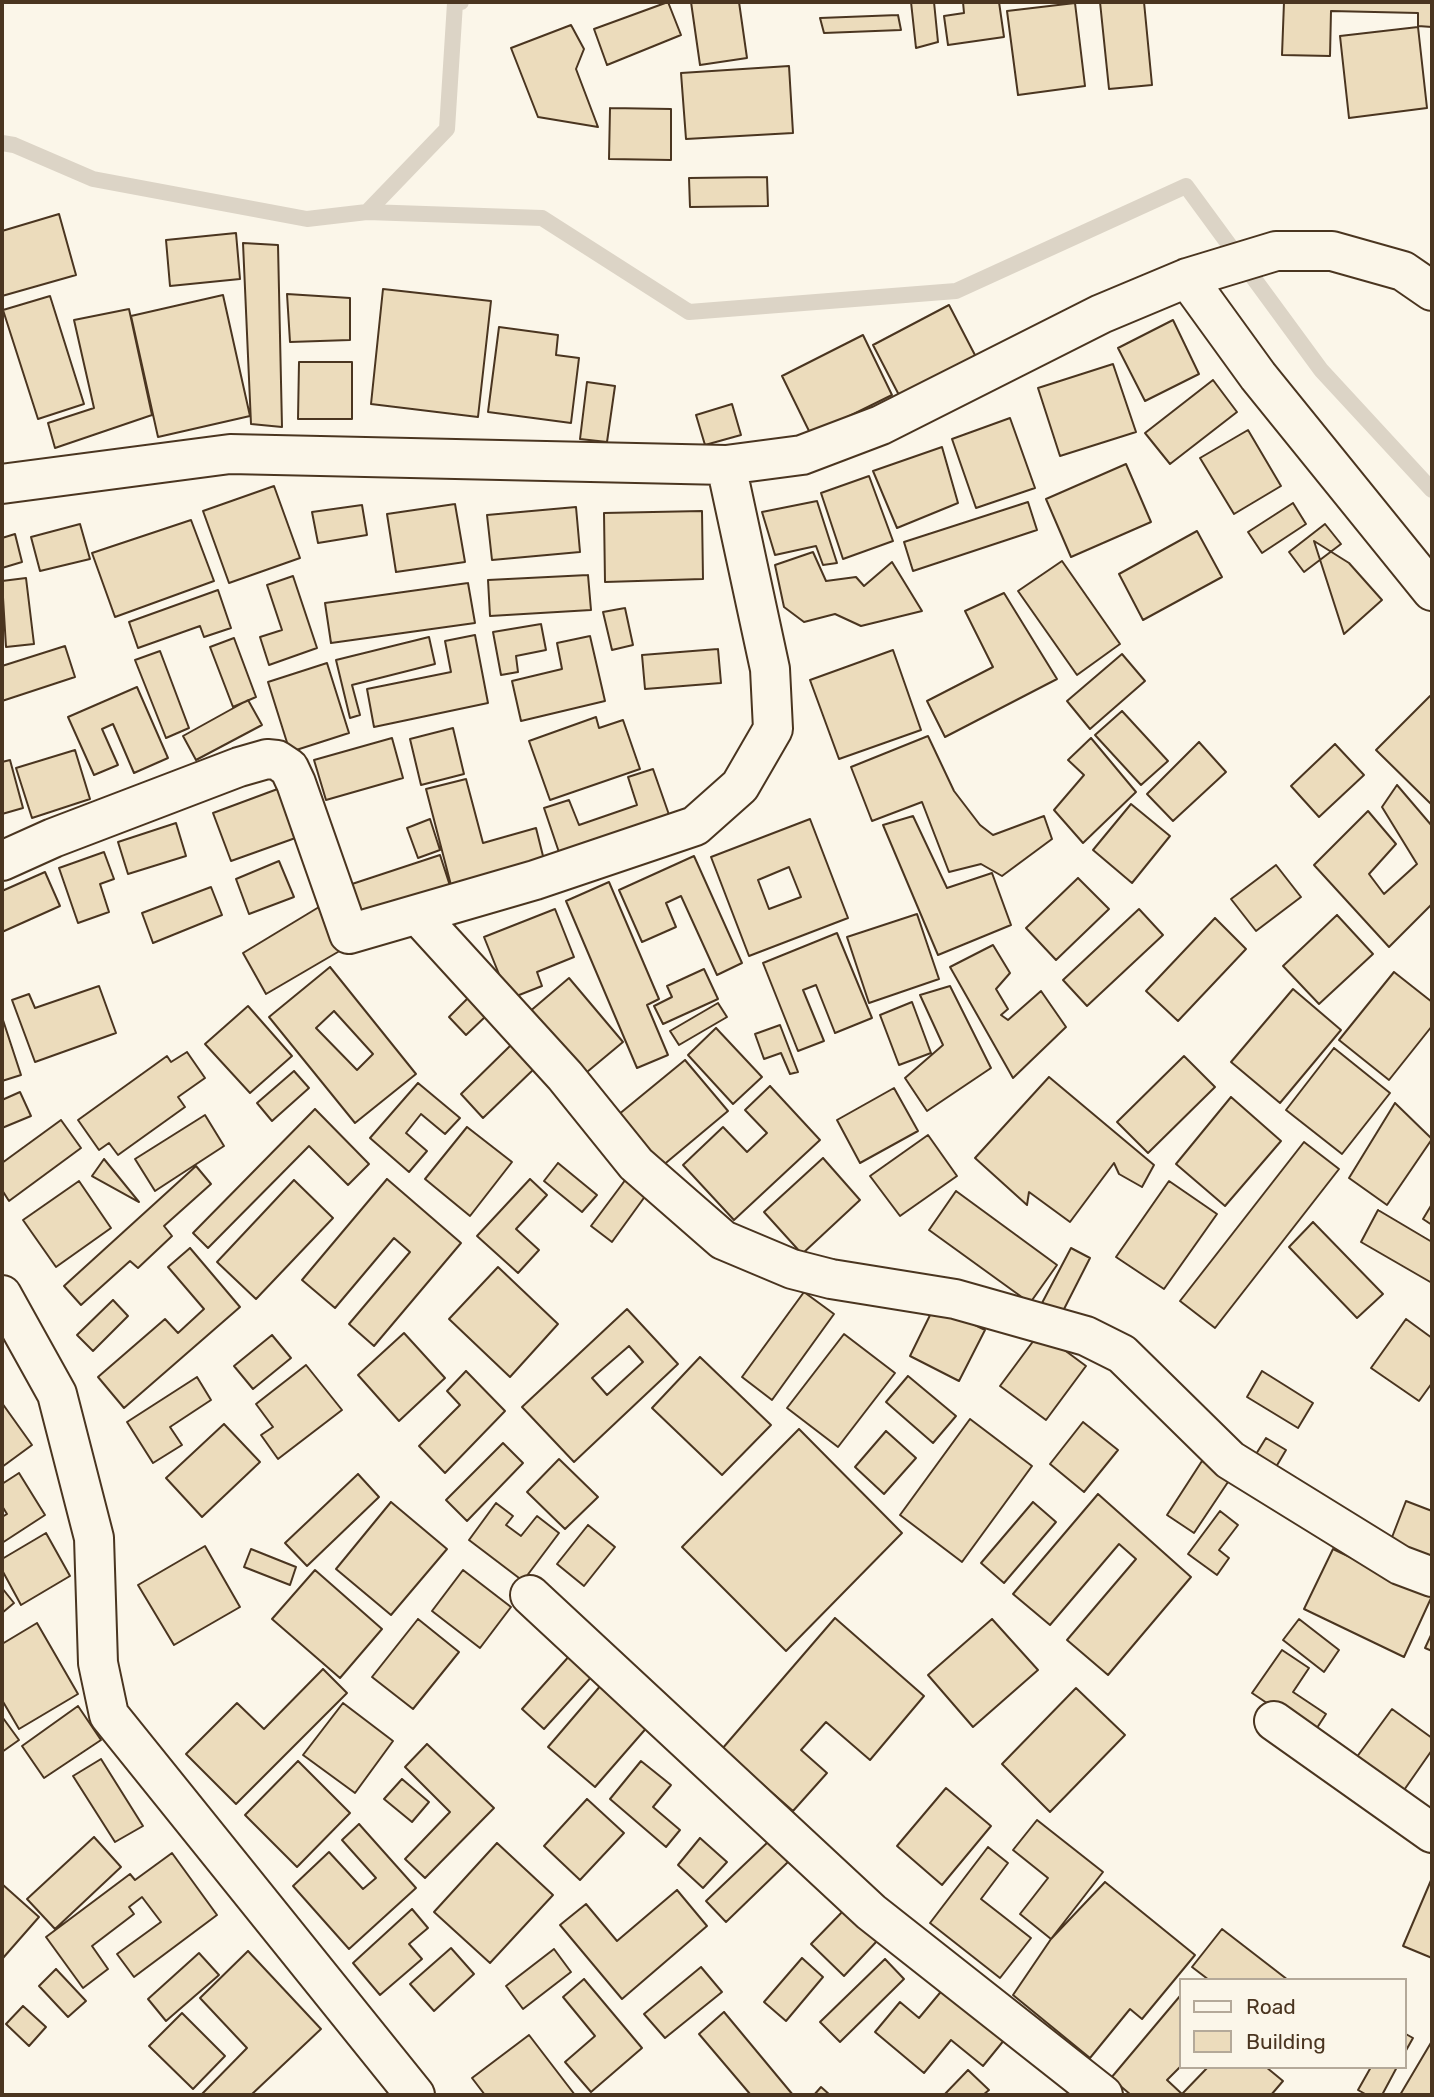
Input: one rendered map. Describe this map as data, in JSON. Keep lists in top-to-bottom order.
{
  "legend": ["Road", "Building"]
}
